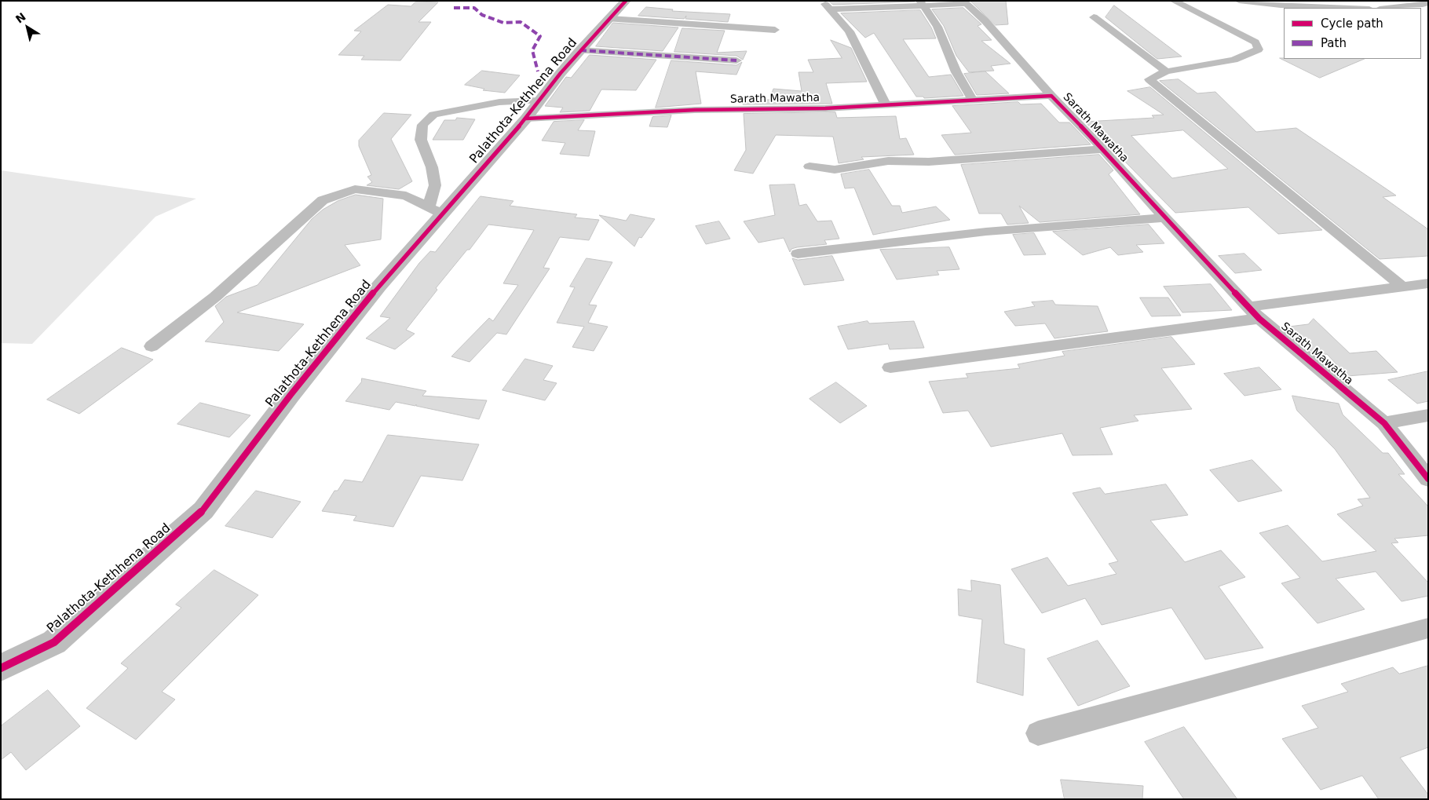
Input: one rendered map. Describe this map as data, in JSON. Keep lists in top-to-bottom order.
{
  "streets": {
    "street": ["Sarath Mawatha", "Palathota-Kethhena Road"]
  },
  "crossings": [
    ["Sarath Mawatha", "Palathota-Kethhena Road"]
  ],
  "legend": ["Cycle path", "Path"],
  "north": "top left"
}
